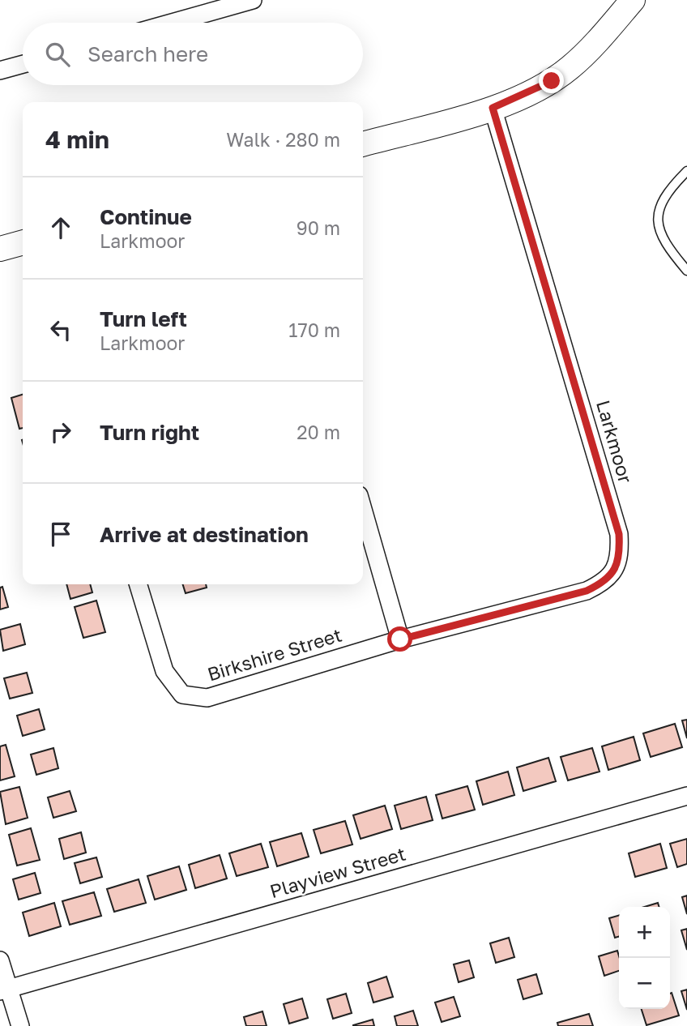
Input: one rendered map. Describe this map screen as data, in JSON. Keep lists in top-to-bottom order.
{
  "streets": {
    "street": ["Larkmoor", "Birkshire Street", "Playview Street"]
  },
  "crossings": [
    ["Larkmoor", "Birkshire Street"]
  ],
  "page": {
    "search": "Search here",
    "heading": ["4 min", "Walk · 280 m"],
    "list": [
      ["Continue", "Larkmoor", "90 m"],
      ["Turn left", "Larkmoor", "170 m"],
      ["Turn right", "20 m"],
      "Arrive at destination"
    ],
    "map_buttons": ["+", "−"]
  }
}
